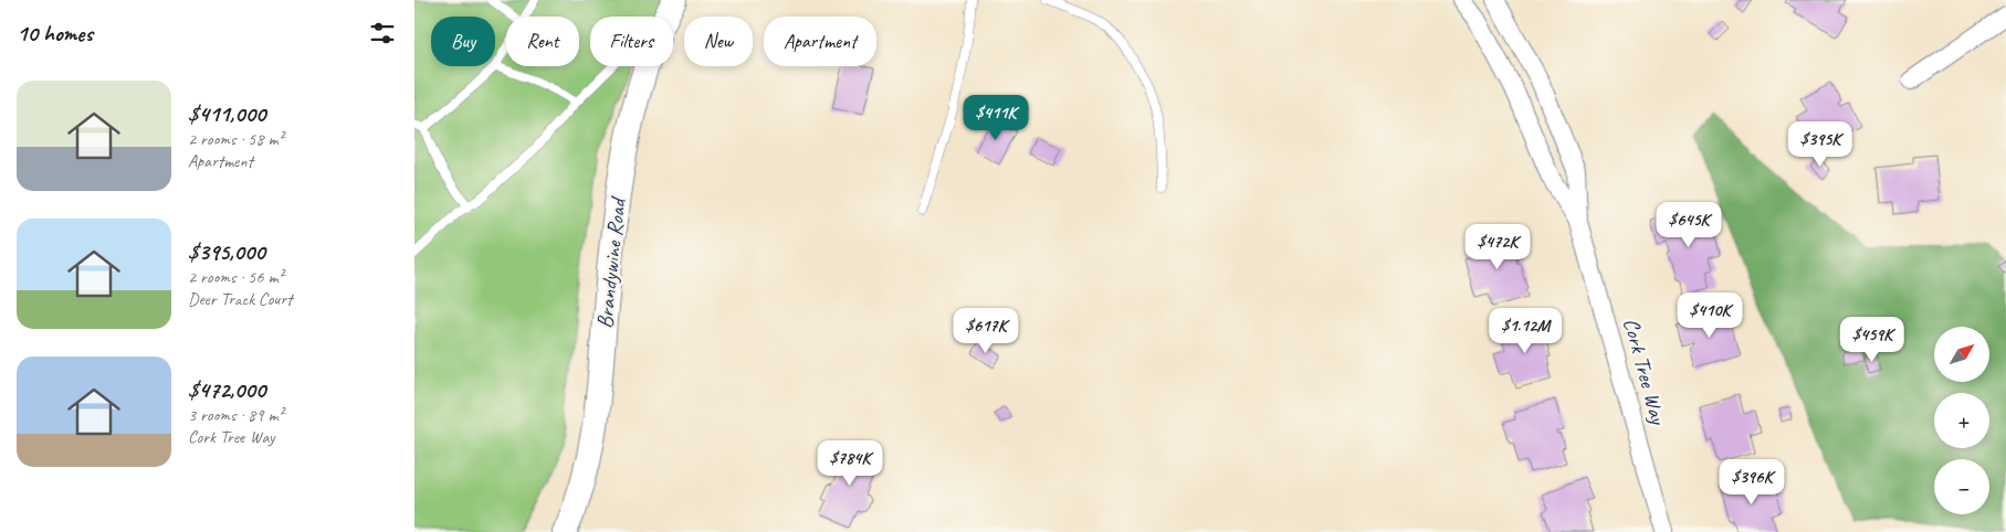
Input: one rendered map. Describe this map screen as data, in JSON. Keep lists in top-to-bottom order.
{
  "streets": {
    "main road": ["Brandywine Road"],
    "street": ["Cork Tree Way"]
  },
  "north": "top right",
  "page": {
    "heading": "10 homes",
    "chip": [
      "Buy",
      "Rent",
      "Filters",
      "New",
      "Apartment"
    ],
    "list": [
      {
        "name": "$411,000",
        "note": "2 rooms · 58 m² · Apartment"
      },
      {
        "name": "$395,000",
        "note": "2 rooms · 56 m² · Deer Track Court"
      },
      {
        "name": "$472,000",
        "note": "3 rooms · 89 m² · Cork Tree Way"
      }
    ],
    "price": [
      "$411K",
      "$395K",
      "$645K",
      "$472K",
      "$410K",
      "$617K",
      "$1.12M",
      "$459K",
      "$784K",
      "$396K"
    ],
    "map_buttons": ["+", "−"]
  }
}
